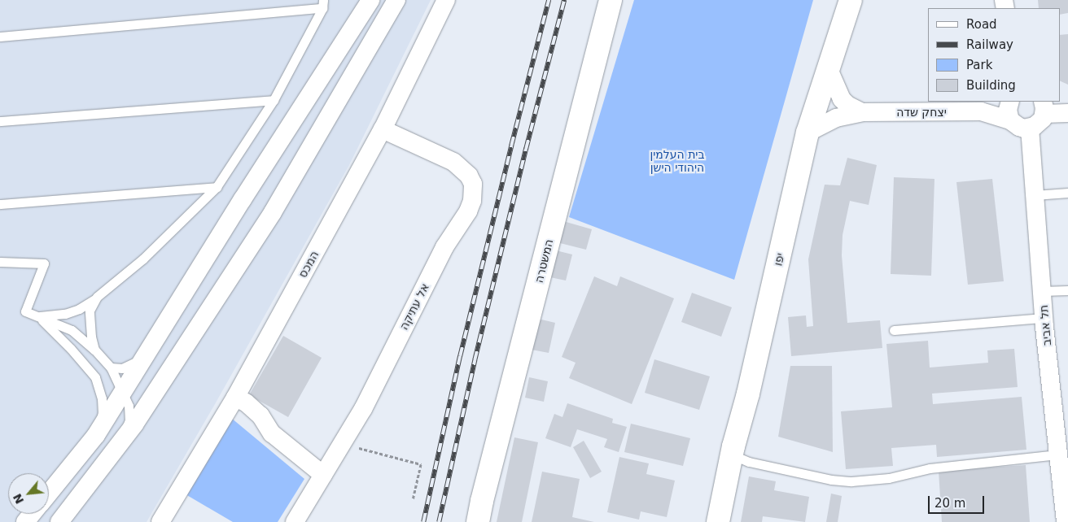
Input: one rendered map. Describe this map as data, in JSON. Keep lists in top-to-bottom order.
{
  "streets": {
    "highway": ["יפו", "המשטרה"],
    "street": [
      "יצחק שדה",
      "המכס",
      "אל עתיקה",
      "תל אביב"
    ]
  },
  "crossings": [
    ["יצחק שדה", "יפו"],
    ["המכס", "אל עתיקה"]
  ],
  "parks": ["בית העלמין היהודי הישן"],
  "legend": [
    "Road",
    "Railway",
    "Park",
    "Building"
  ],
  "scale_bar": "20 m",
  "north": "bottom left"
}
